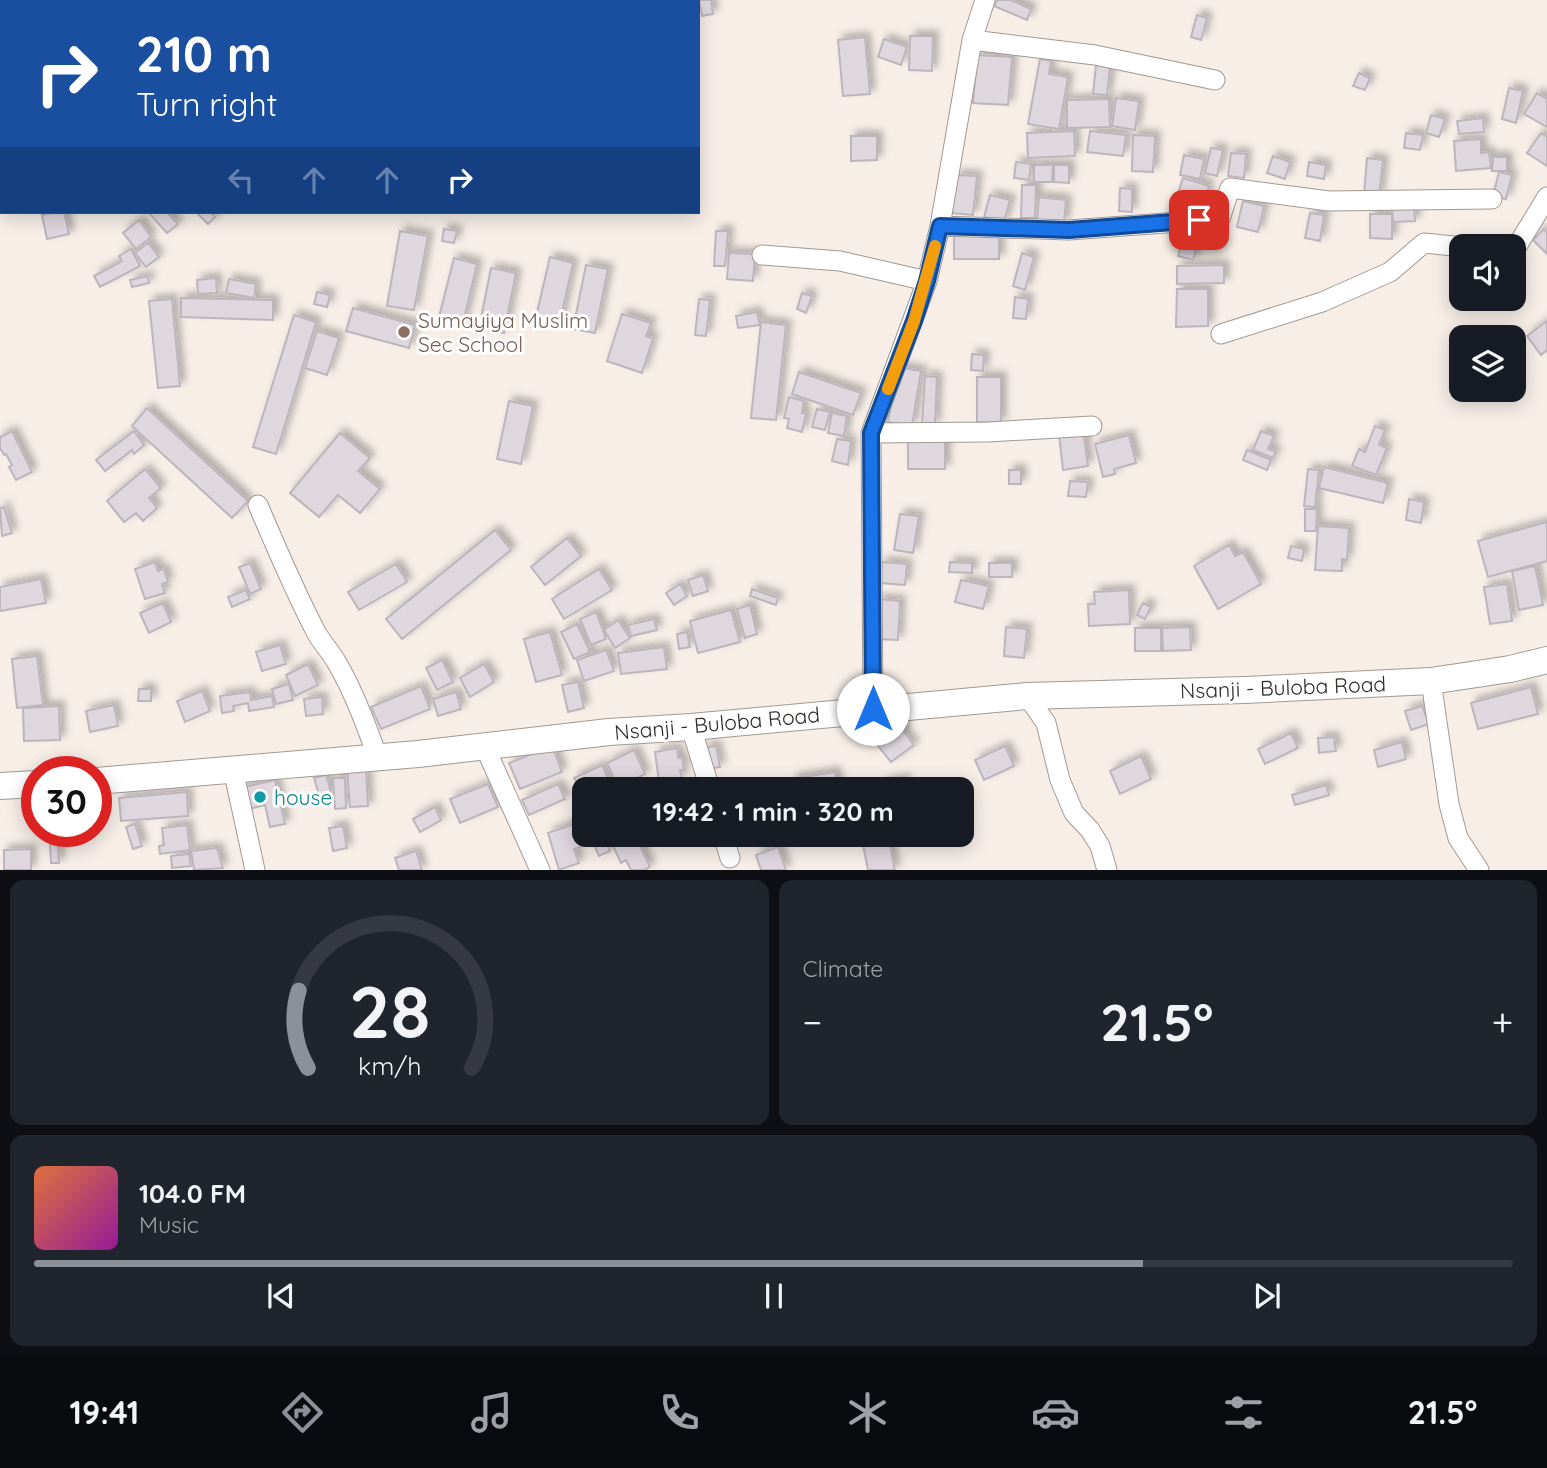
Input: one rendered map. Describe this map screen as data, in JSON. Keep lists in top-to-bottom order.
{
  "streets": {
    "main road": ["Nsanji - Buloba Road"]
  },
  "places": ["Sumayiya Muslim Sec School", "house"],
  "page": {
    "turn": ["210 m", "Turn right"],
    "limit": "30",
    "trip": "19:42 · 1 min · 320 m",
    "tile": "Climate",
    "heat": ["−", "21.5°", "+"],
    "song": ["104.0 FM", "Music"],
    "tabs": ["19:41", "21.5°"],
    "gauge": ["28", "km/h"]
  }
}
